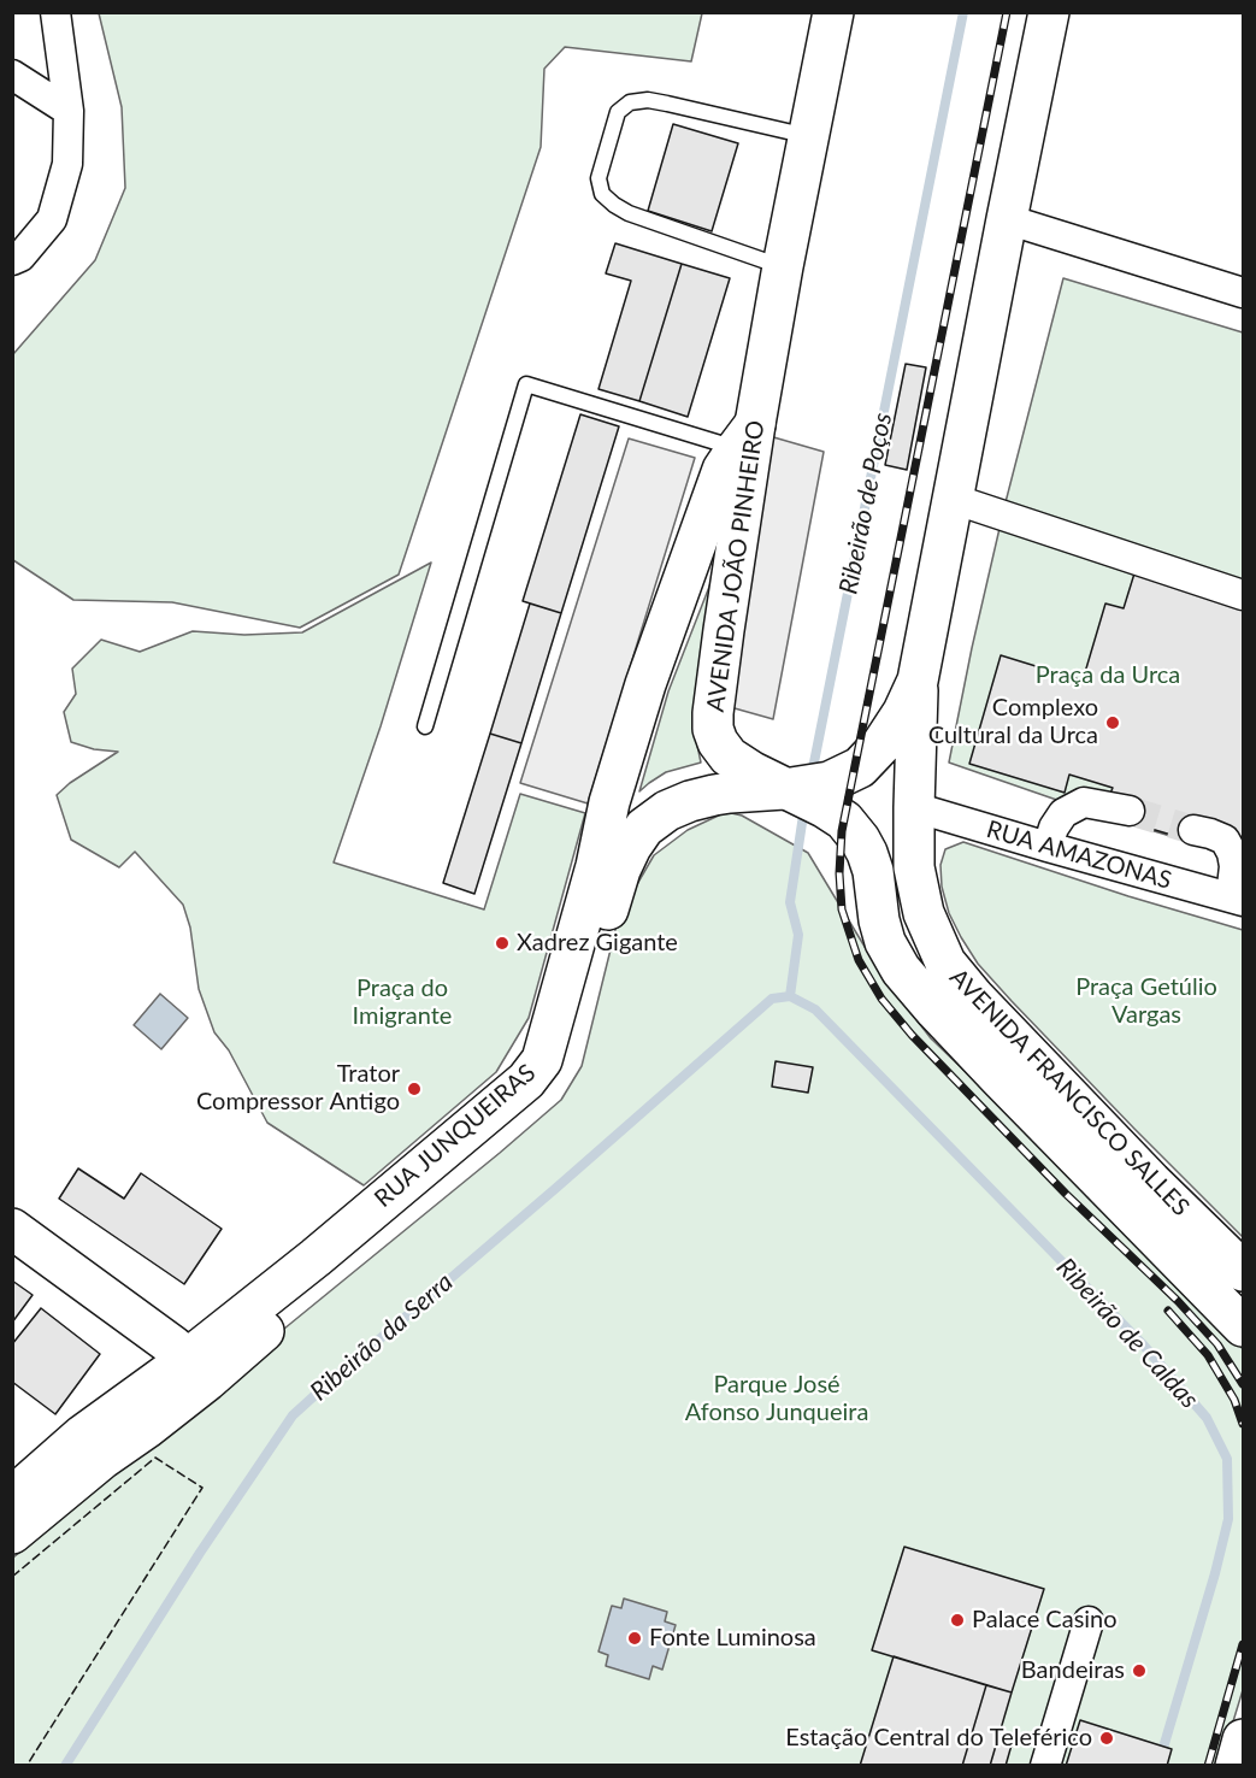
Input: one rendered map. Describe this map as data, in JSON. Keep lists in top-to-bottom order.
{
  "streets": {
    "main road": ["AVENIDA JOÃO PINHEIRO", "AVENIDA FRANCISCO SALLES", "RUA JUNQUEIRAS"],
    "street": ["RUA AMAZONAS"]
  },
  "crossings": [
    ["AVENIDA JOÃO PINHEIRO", "RUA JUNQUEIRAS"],
    ["RUA AMAZONAS", "AVENIDA FRANCISCO SALLES"]
  ],
  "water": ["Ribeirão de Poços", "Ribeirão de Caldas", "Ribeirão da Serra"],
  "parks": [
    "Praça da Urca",
    "Praça Getúlio Vargas",
    "Praça do Imigrante",
    "Parque José Afonso Junqueira"
  ],
  "places": [
    "Complexo Cultural da Urca",
    "Xadrez Gigante",
    "Trator Compressor Antigo",
    "Palace Casino",
    "Fonte Luminosa",
    "Bandeiras",
    "Estação Central do Teleférico"
  ]
}
